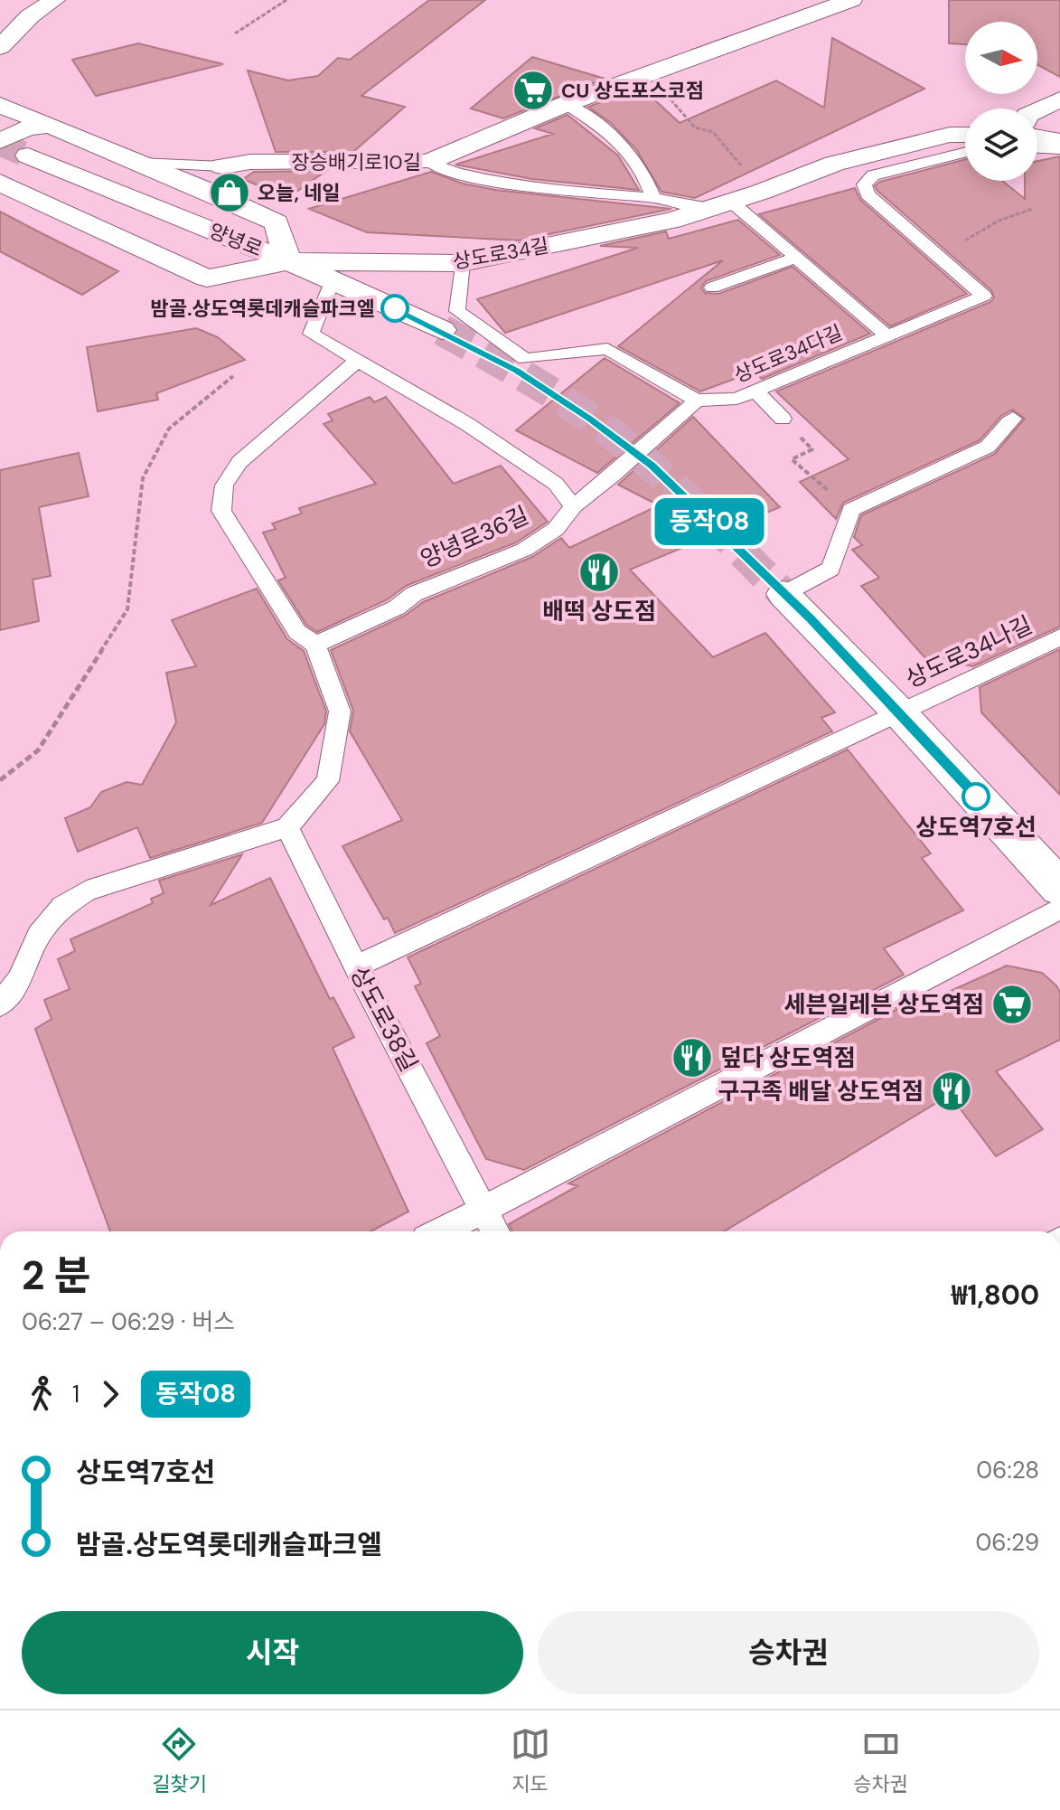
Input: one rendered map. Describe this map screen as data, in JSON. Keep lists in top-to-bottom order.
{
  "streets": {
    "main road": ["장승배기로10길", "양녕로", "상도로34길"],
    "lane": [
      "상도로34다길",
      "양녕로36길",
      "상도로34나길",
      "상도로38길"
    ]
  },
  "crossings": [
    ["장승배기로10길", "상도로34길"],
    ["양녕로", "상도로34길"],
    ["양녕로", "양녕로36길"],
    ["상도로34나길", "상도로38길"]
  ],
  "places": {
    "supermarket": ["CU 상도포스코점", "세븐일레븐 상도역점"],
    "shop": ["오늘, 네일"],
    "other": ["밤골.상도역롯데캐슬파크엘", "상도역7호선"],
    "restaurant": ["배떡 상도점", "덮다 상도역점", "구구족 배달 상도역점"]
  },
  "lines": ["bus line 동작08"],
  "north": "right",
  "page": {
    "on_map": "동작08",
    "heading": ["2 분", "06:27 – 06:29 · 버스", "₩1,800"],
    "legs": ["1", "동작08"],
    "list": [
      {
        "name": "상도역7호선",
        "value": "06:28"
      },
      {
        "name": "밤골.상도역롯데캐슬파크엘",
        "value": "06:29"
      }
    ],
    "buttons": ["시작", "승차권"],
    "tabs": ["길찾기", "지도", "승차권"]
  }
}
